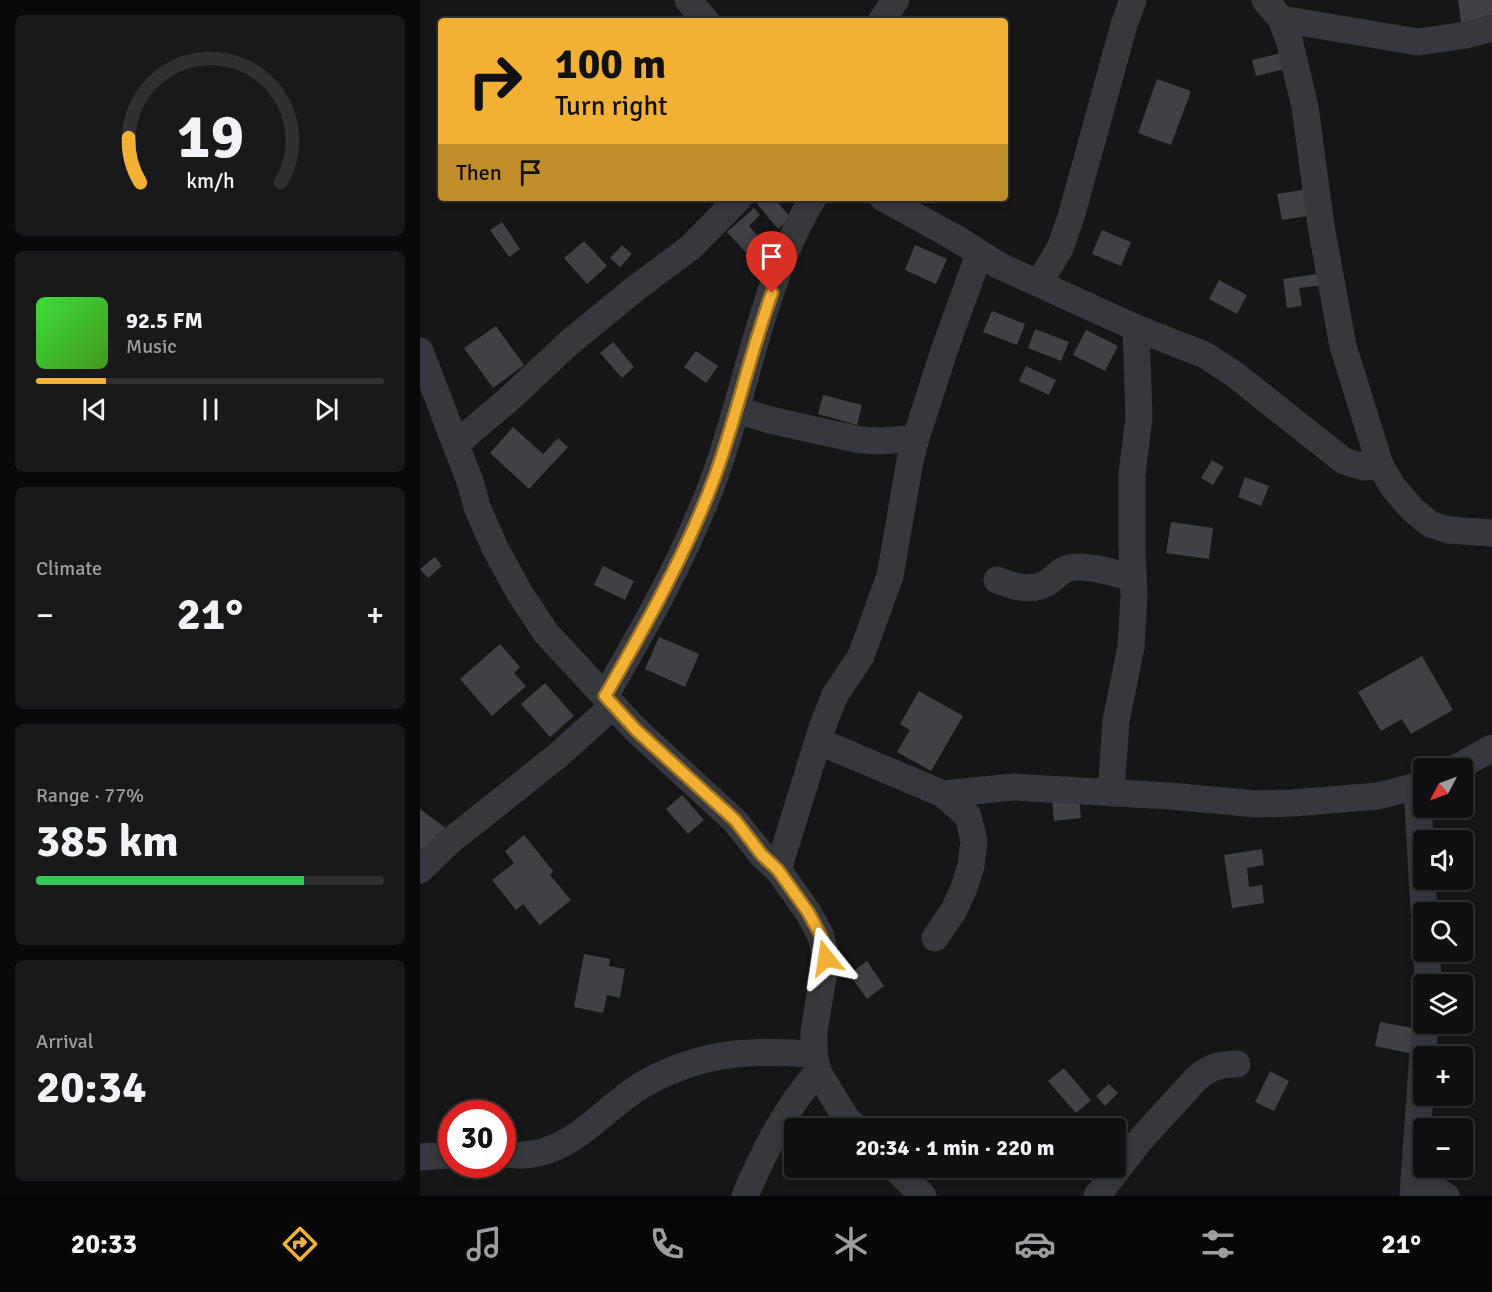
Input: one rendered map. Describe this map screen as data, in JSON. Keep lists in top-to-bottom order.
{
  "north": "bottom left",
  "page": {
    "turn": ["100 m", "Turn right"],
    "then": "Then",
    "song": ["92.5 FM", "Music"],
    "tile": [
      "Climate",
      ["Range · 77%", "385 km"],
      ["Arrival", "20:34"]
    ],
    "heat": ["−", "21°", "+"],
    "map_buttons": ["+", "−"],
    "limit": "30",
    "trip": "20:34 · 1 min · 220 m",
    "tabs": ["20:33", "21°"],
    "gauge": ["19", "km/h"]
  }
}
